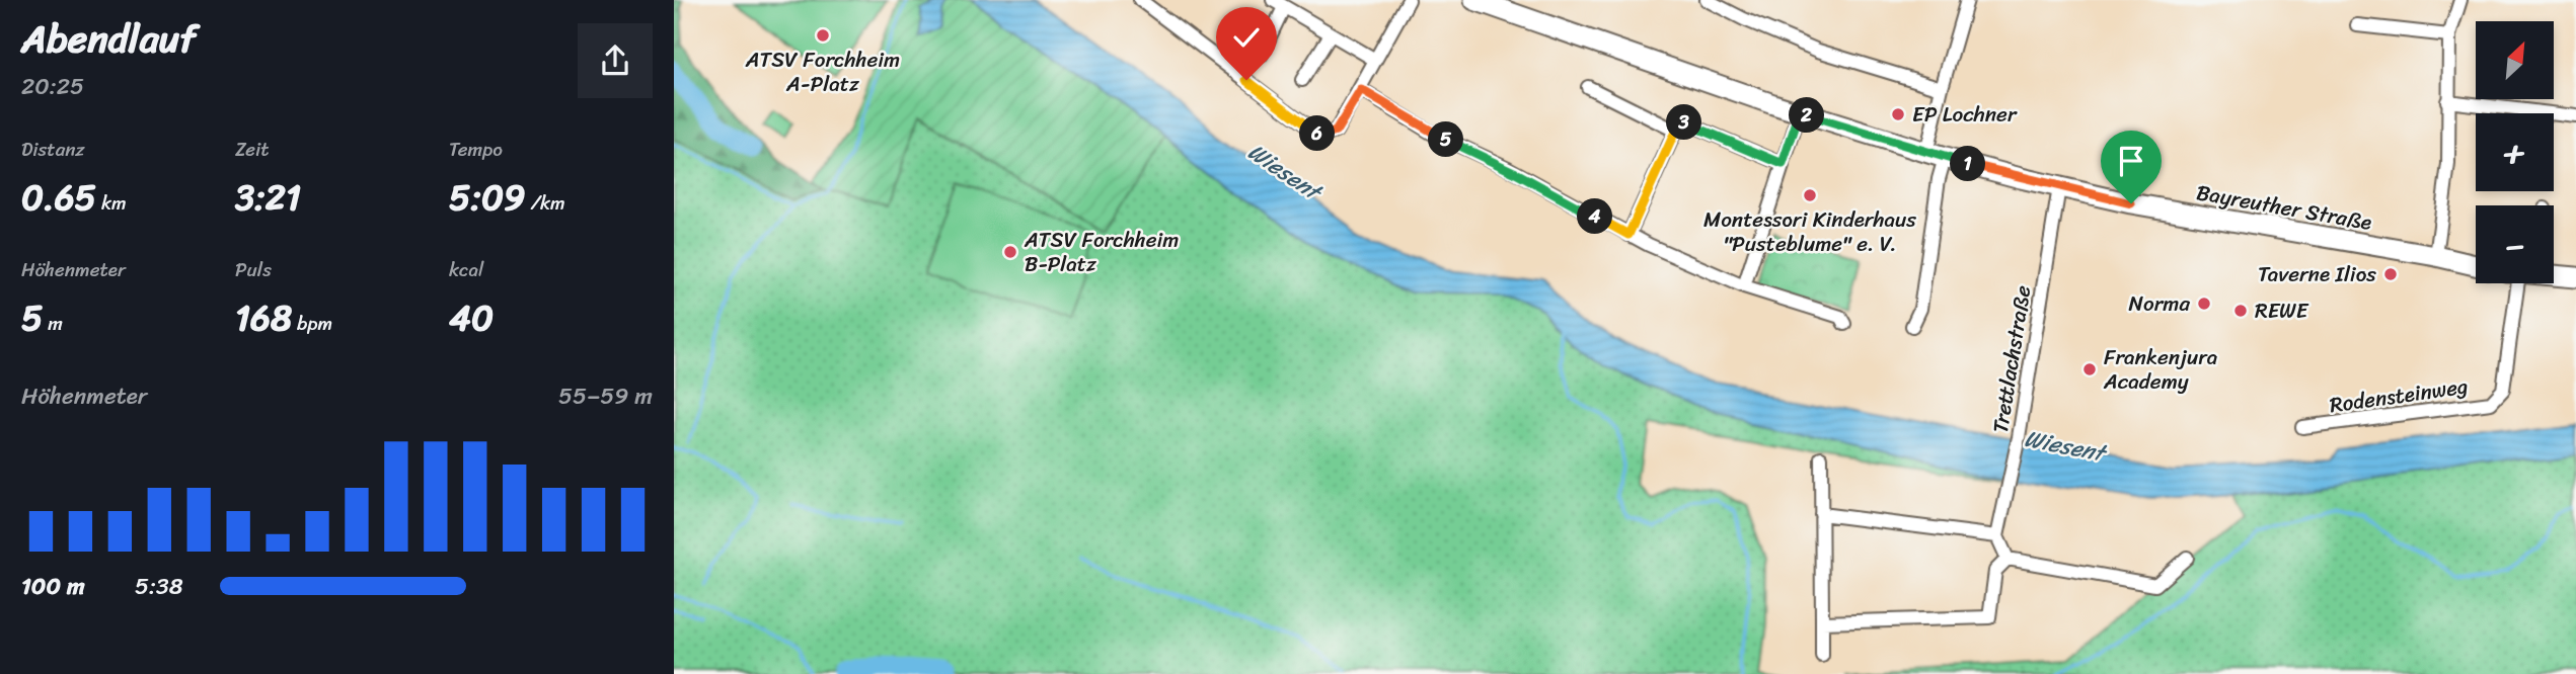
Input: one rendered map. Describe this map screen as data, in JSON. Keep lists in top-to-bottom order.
{
  "streets": {
    "main road": ["Bayreuther Straße"],
    "street": ["Trettlachstraße", "Rodensteinweg"]
  },
  "crossings": [
    ["Bayreuther Straße", "Trettlachstraße"]
  ],
  "water": ["Wiesent"],
  "places": [
    "ATSV Forchheim A-Platz",
    "EP Lochner",
    "Montessori Kinderhaus \"Pusteblume\" e. V.",
    "ATSV Forchheim B-Platz",
    "Taverne Ilios",
    "Norma",
    "REWE",
    "Frankenjura Academy"
  ],
  "north": "top right",
  "page": {
    "heading": ["Abendlauf", "20:25"],
    "map_buttons": ["+", "−"],
    "pins": [
      "2",
      "3",
      "6",
      "5",
      "1",
      "4"
    ],
    "stats": [
      ["Distanz", "0.65 km"],
      ["Zeit", "3:21"],
      ["Tempo", "5:09 /km"],
      ["Höhenmeter", "5 m"],
      ["Puls", "168 bpm"],
      ["kcal", "40"]
    ],
    "chart": ["Höhenmeter", "55–59 m"],
    "list": [
      {
        "name": "100 m",
        "note": "5:38"
      }
    ]
  }
}
